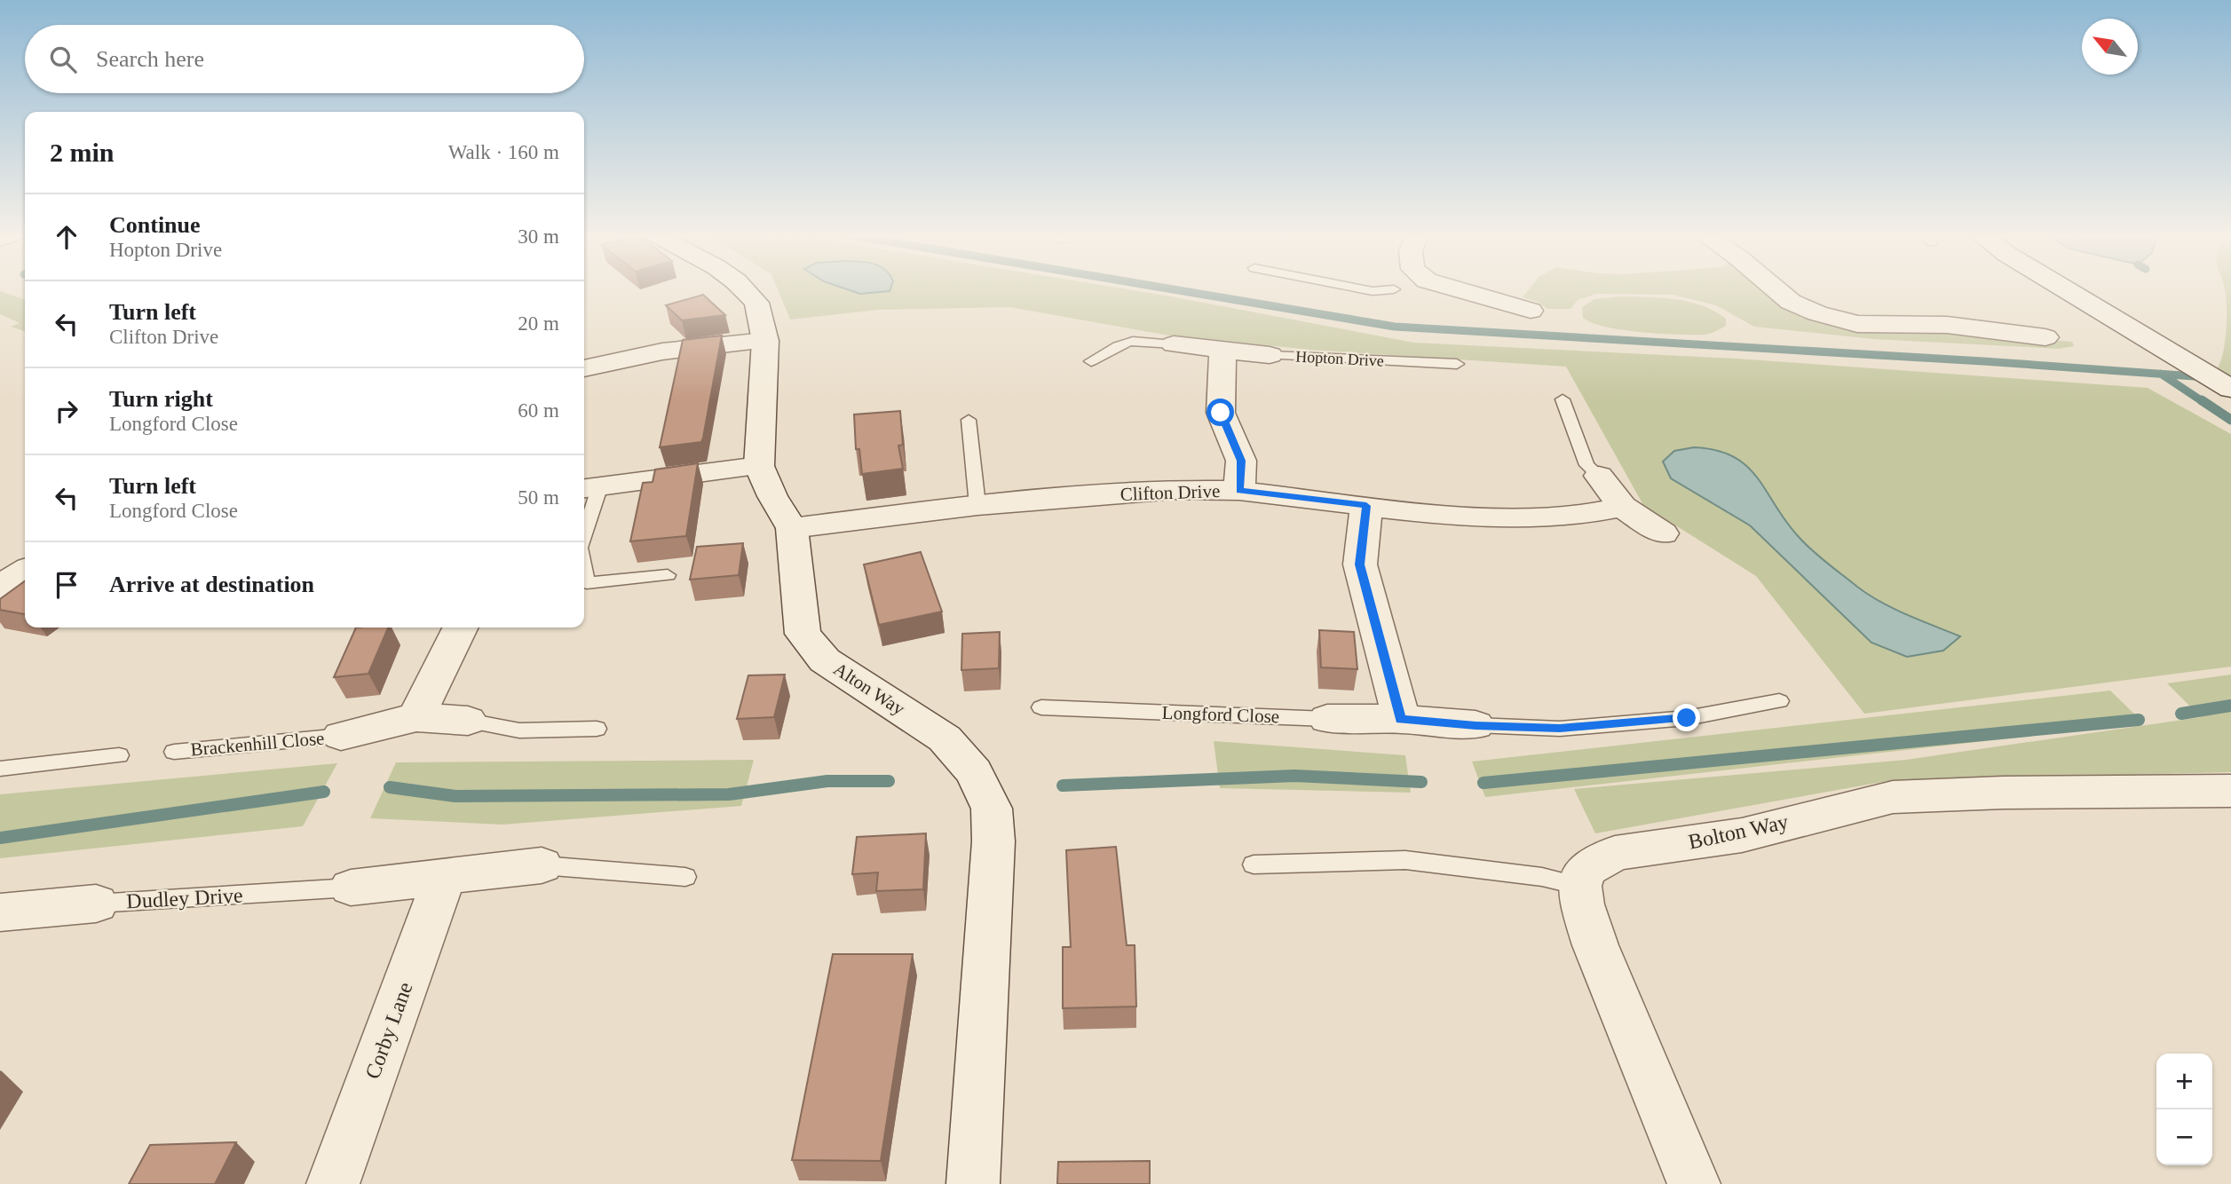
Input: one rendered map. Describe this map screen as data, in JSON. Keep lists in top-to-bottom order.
{
  "streets": {
    "street": [
      "Hopton Drive",
      "Clifton Drive",
      "Alton Way",
      "Longford Close",
      "Bolton Way",
      "Dudley Drive",
      "Corby Lane"
    ],
    "lane": ["Brackenhill Close"]
  },
  "crossings": [
    ["Clifton Drive", "Alton Way"]
  ],
  "north": "top left",
  "page": {
    "search": "Search here",
    "heading": ["2 min", "Walk · 160 m"],
    "list": [
      ["Continue", "Hopton Drive", "30 m"],
      ["Turn left", "Clifton Drive", "20 m"],
      ["Turn right", "Longford Close", "60 m"],
      ["Turn left", "Longford Close", "50 m"],
      "Arrive at destination"
    ],
    "map_buttons": ["+", "−"]
  }
}
